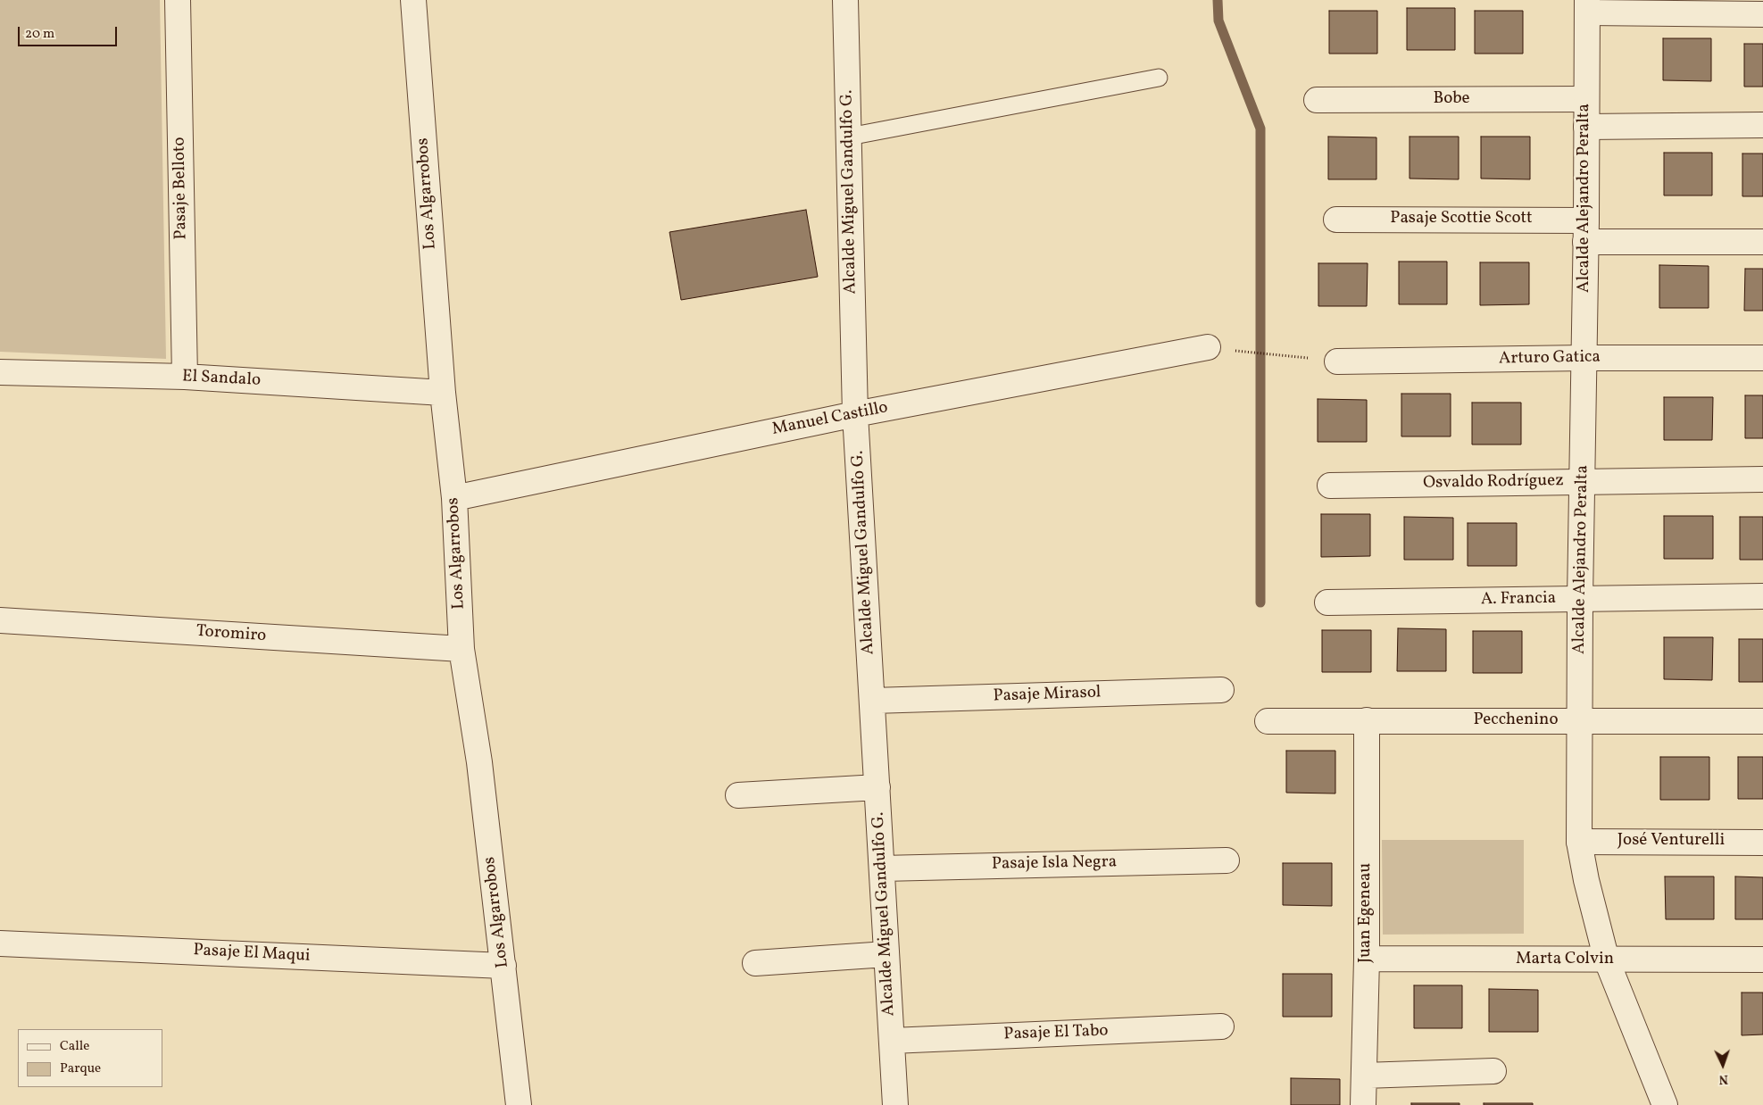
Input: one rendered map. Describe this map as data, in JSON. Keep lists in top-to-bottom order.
{
  "streets": {
    "street": [
      "Bobe",
      "Pasaje Belloto",
      "Alcalde Miguel Gandulfo G.",
      "Los Algarrobos",
      "Alcalde Alejandro Peralta",
      "Pasaje Scottie Scott",
      "Arturo Gatica",
      "El Sandalo",
      "Manuel Castillo",
      "Osvaldo Rodríguez",
      "A. Francia",
      "Toromiro",
      "Pasaje Mirasol",
      "Pecchenino",
      "José Venturelli",
      "Pasaje Isla Negra",
      "Juan Egeneau",
      "Pasaje El Maqui",
      "Marta Colvin",
      "Pasaje El Tabo"
    ]
  },
  "crossings": [
    ["Bobe", "Alcalde Alejandro Peralta"],
    ["Pasaje Belloto", "El Sandalo"],
    ["Alcalde Miguel Gandulfo G.", "Manuel Castillo"],
    ["Alcalde Miguel Gandulfo G.", "Pasaje Mirasol"],
    ["Alcalde Miguel Gandulfo G.", "Pasaje Isla Negra"],
    ["Alcalde Miguel Gandulfo G.", "Pasaje El Tabo"],
    ["Los Algarrobos", "El Sandalo"],
    ["Los Algarrobos", "Manuel Castillo"],
    ["Los Algarrobos", "Toromiro"],
    ["Los Algarrobos", "Pasaje El Maqui"],
    ["Alcalde Alejandro Peralta", "Pasaje Scottie Scott"],
    ["Alcalde Alejandro Peralta", "Arturo Gatica"],
    ["Alcalde Alejandro Peralta", "Osvaldo Rodríguez"],
    ["Alcalde Alejandro Peralta", "A. Francia"],
    ["Alcalde Alejandro Peralta", "Pecchenino"],
    ["Alcalde Alejandro Peralta", "José Venturelli"],
    ["Alcalde Alejandro Peralta", "Marta Colvin"],
    ["Pecchenino", "Juan Egeneau"],
    ["Juan Egeneau", "Marta Colvin"]
  ],
  "legend": ["Calle", "Parque"],
  "scale_bar": "20 m",
  "north": "bottom"
}
